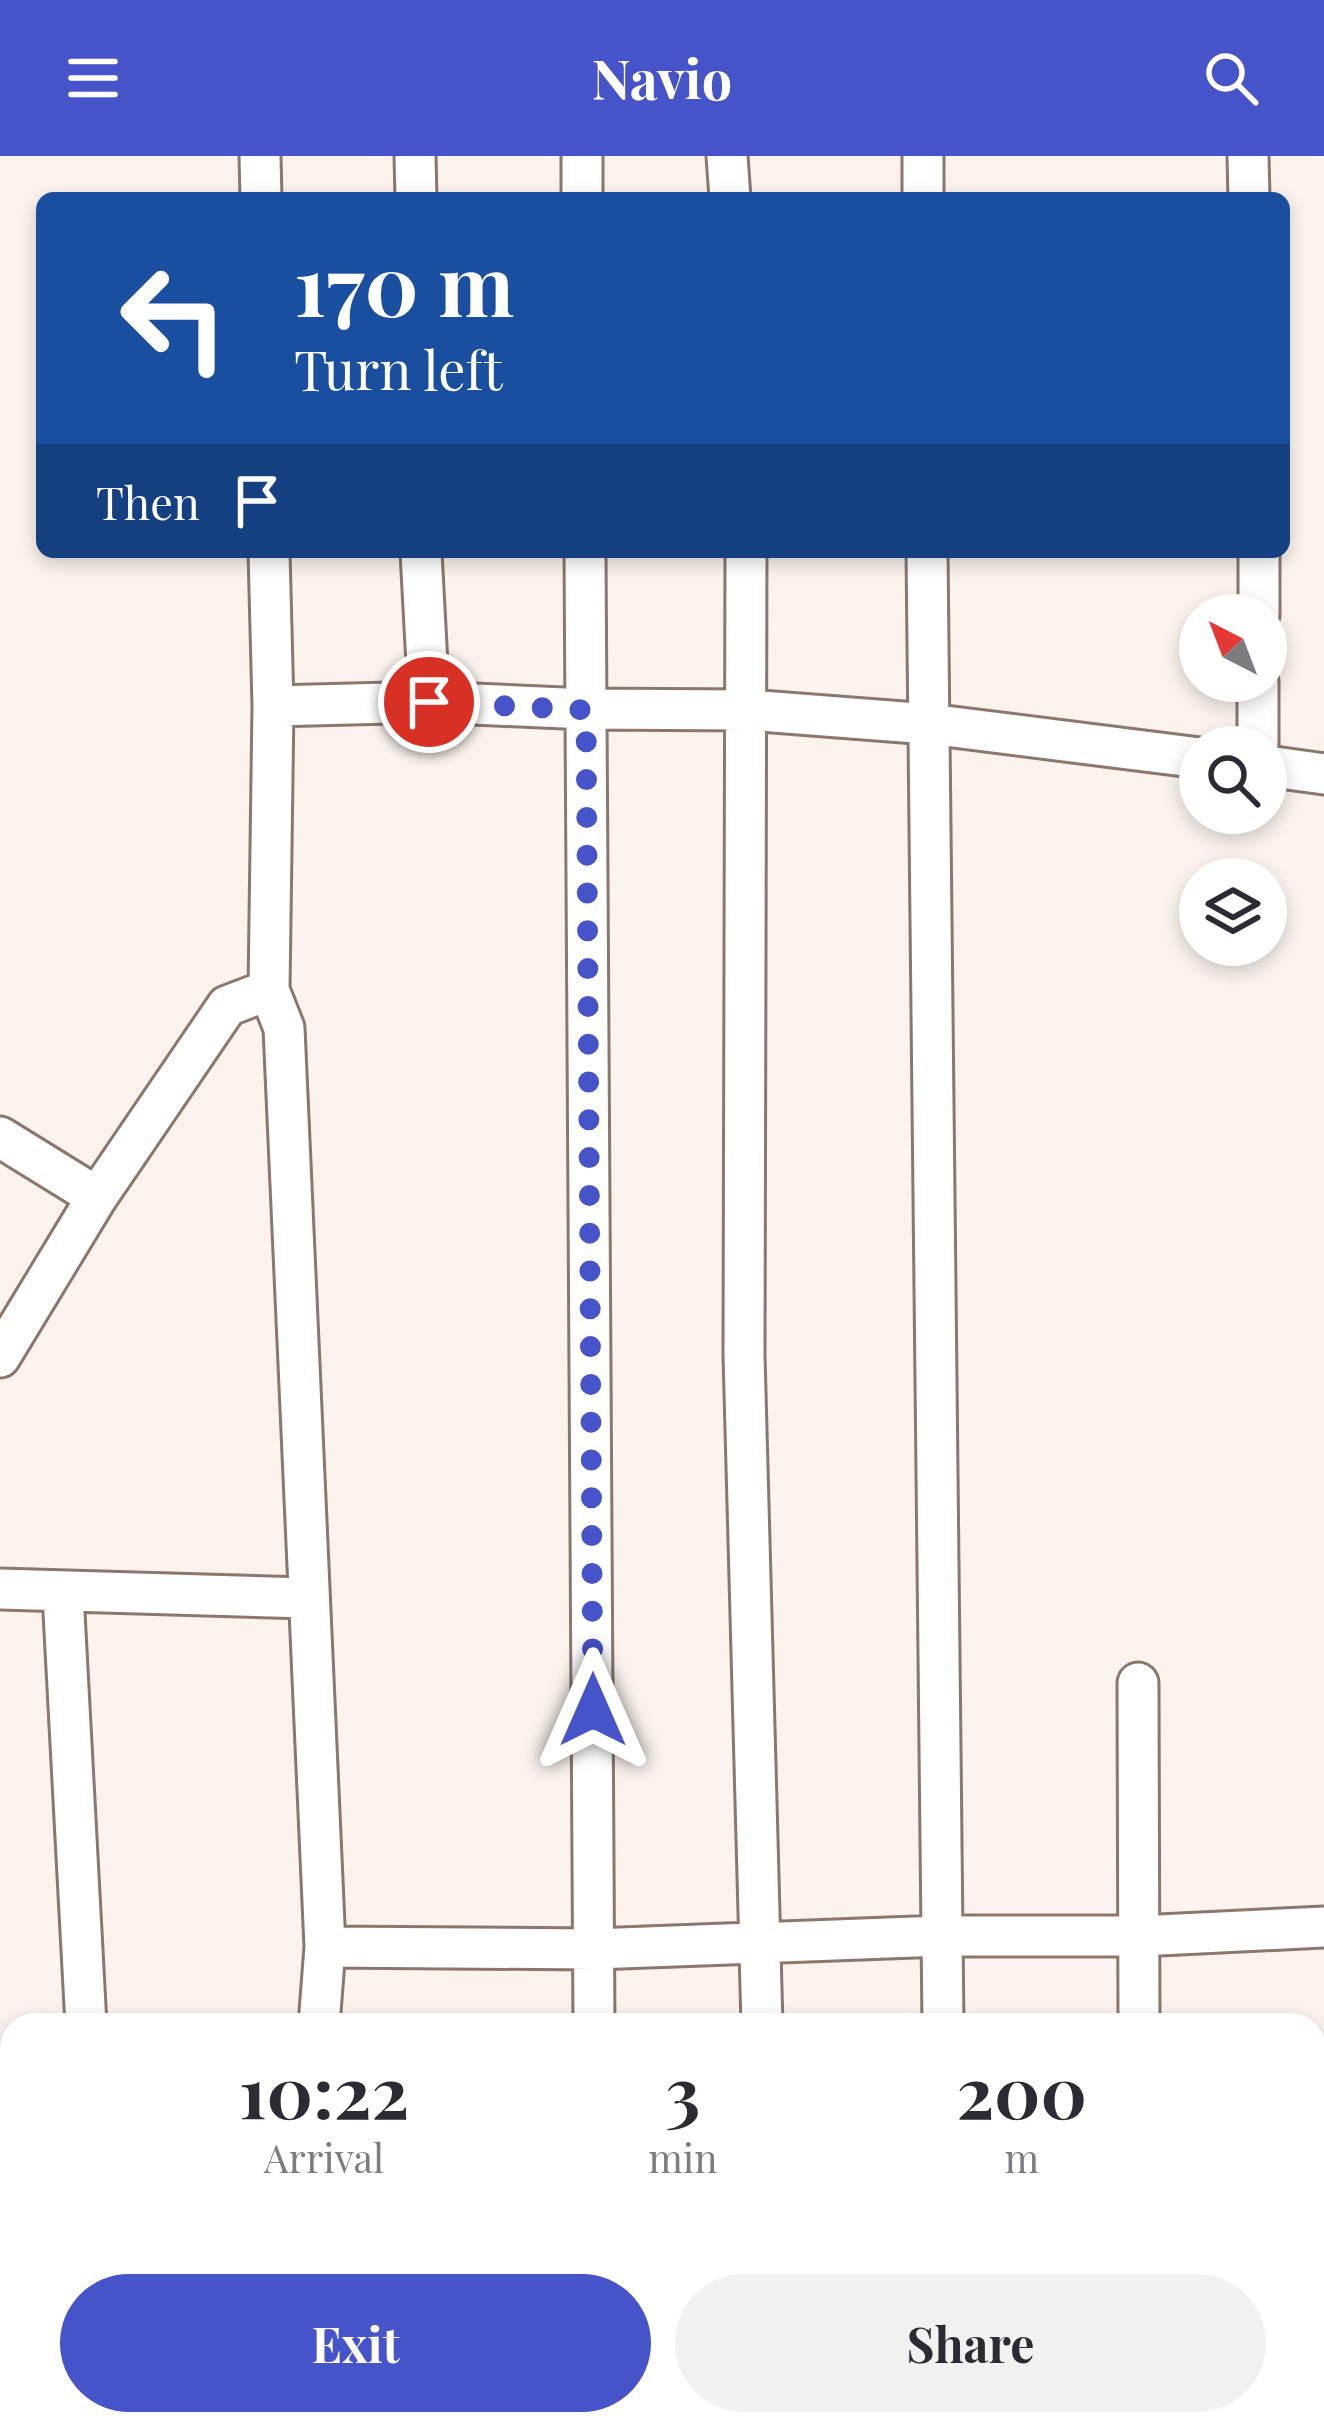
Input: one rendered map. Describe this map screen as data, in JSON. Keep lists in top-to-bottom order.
{
  "north": "top left",
  "page": {
    "header": "Navio",
    "turn": ["170 m", "Turn left"],
    "then": "Then",
    "eta": [
      "10:22",
      "Arrival",
      "3",
      "min",
      "200",
      "m"
    ],
    "buttons": ["Exit", "Share"]
  }
}
